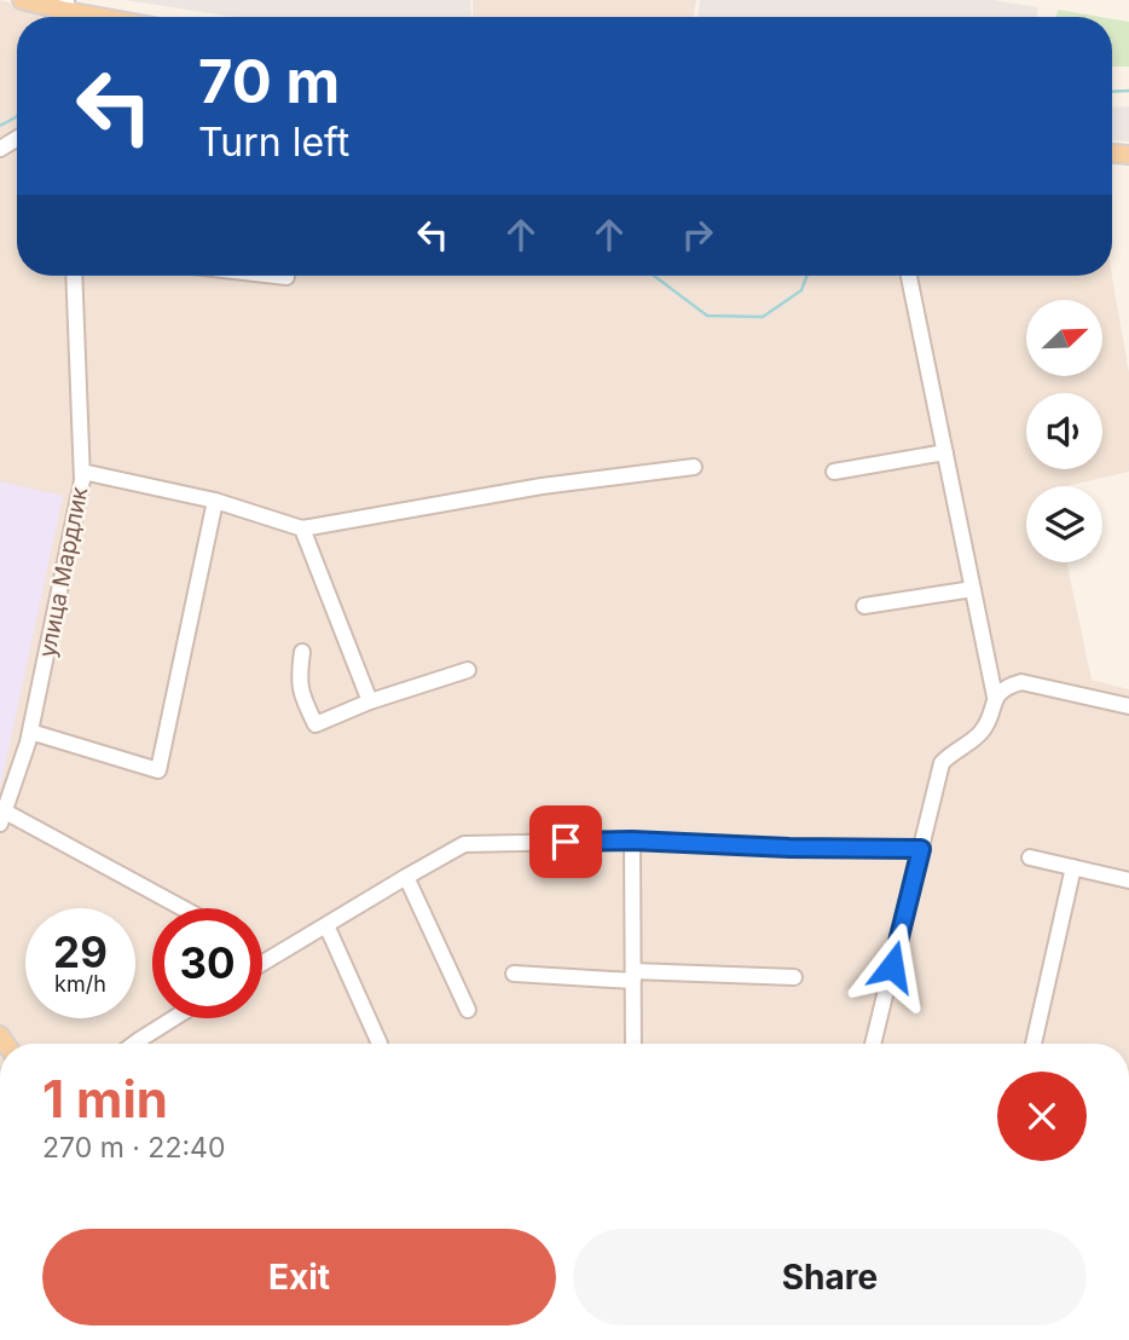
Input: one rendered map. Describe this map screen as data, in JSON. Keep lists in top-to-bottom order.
{
  "streets": {
    "street": ["улица Мардлик"]
  },
  "north": "top right",
  "page": {
    "turn": ["70 m", "Turn left"],
    "speed": "29 km/h",
    "limit": "30",
    "heading": ["1 min", "270 m · 22:40"],
    "buttons": ["Exit", "Share"]
  }
}
